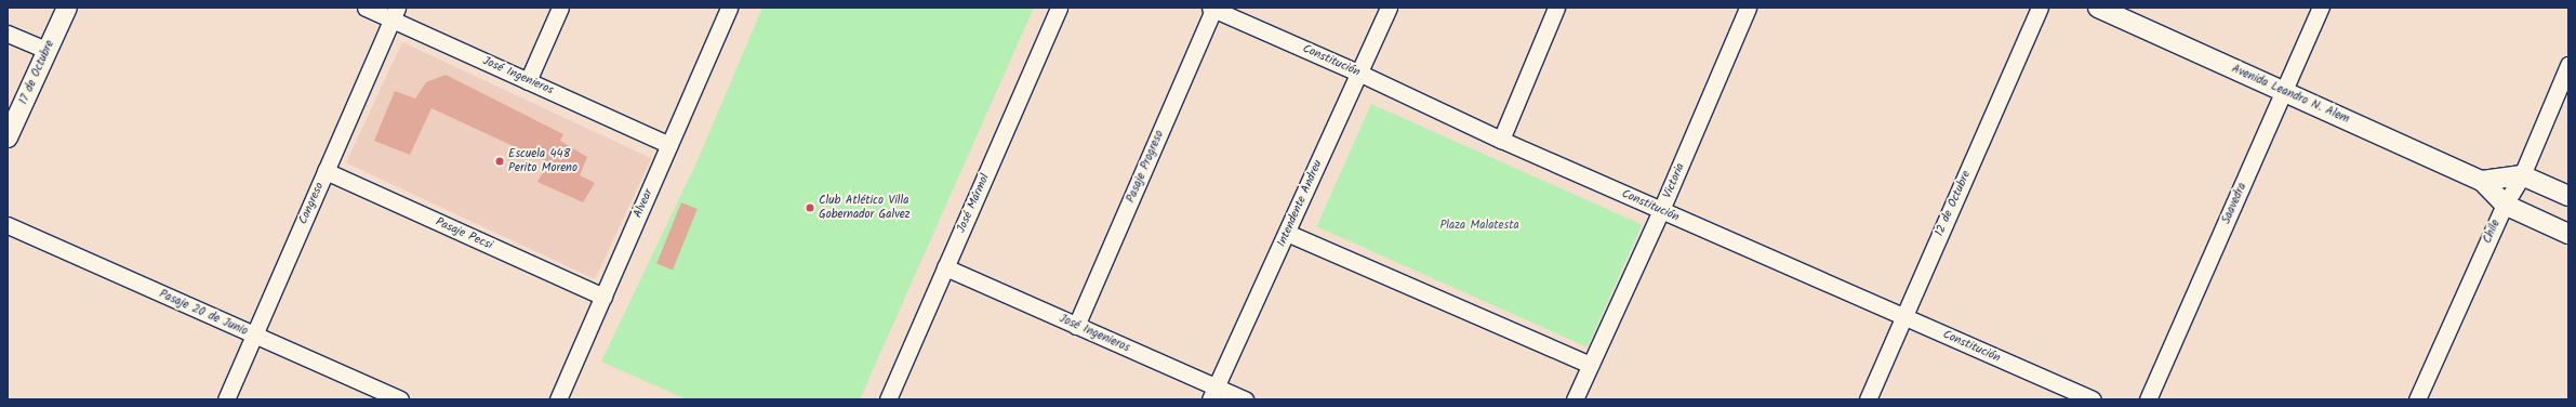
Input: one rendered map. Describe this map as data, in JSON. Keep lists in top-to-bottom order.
{
  "streets": {
    "street": [
      "Constitución",
      "17 de Octubre",
      "José Ingenieros",
      "Avenida Leandro N. Alem",
      "Pasaje Progreso",
      "Victoria",
      "Congreso",
      "Alvear",
      "José Mármol",
      "Intendente Andreu",
      "12 de Octubre",
      "Saavedra",
      "Chile",
      "Pasaje Pecsi",
      "Pasaje 20 de Junio"
    ]
  },
  "crossings": [
    ["Constitución", "Pasaje Progreso"],
    ["Constitución", "Victoria"],
    ["Constitución", "Intendente Andreu"],
    ["Constitución", "12 de Octubre"],
    ["José Ingenieros", "Pasaje Progreso"],
    ["José Ingenieros", "Congreso"],
    ["José Ingenieros", "Alvear"],
    ["José Ingenieros", "José Mármol"],
    ["José Ingenieros", "Intendente Andreu"],
    ["Avenida Leandro N. Alem", "Saavedra"],
    ["Avenida Leandro N. Alem", "Chile"],
    ["Congreso", "Pasaje Pecsi"],
    ["Congreso", "Pasaje 20 de Junio"],
    ["Alvear", "Pasaje Pecsi"]
  ],
  "parks": ["Plaza Malatesta"],
  "places": ["Escuela 448 Perito Moreno", "Club Atlético Villa Gobernador Galvez"]
}
